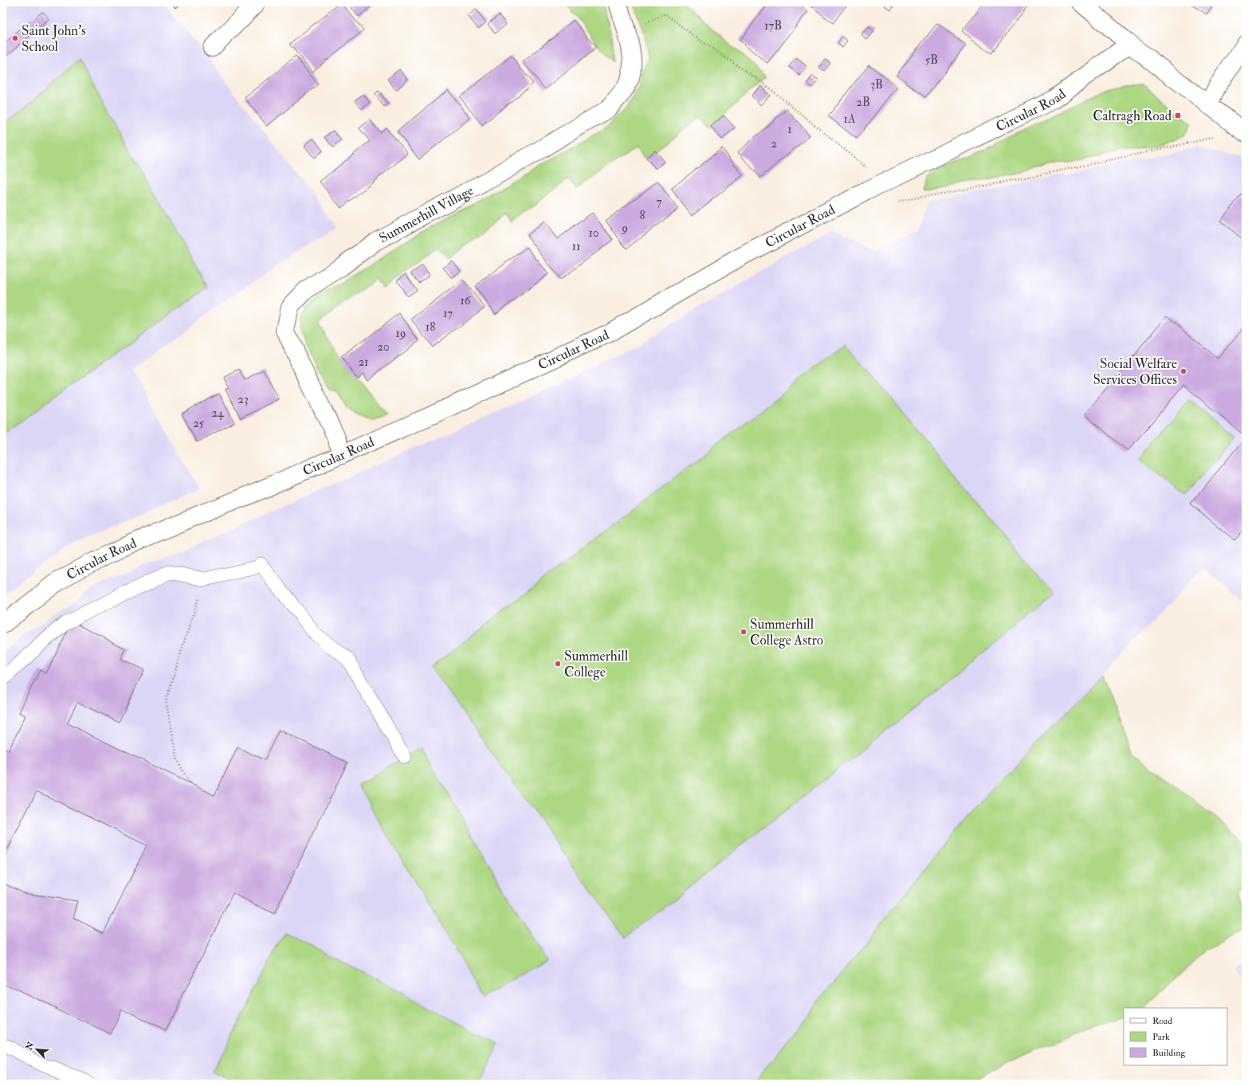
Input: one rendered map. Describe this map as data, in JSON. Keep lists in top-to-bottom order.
{
  "streets": {
    "street": ["Circular Road", "Summerhill Village"]
  },
  "crossings": [
    ["Circular Road", "Summerhill Village"]
  ],
  "places": {
    "other": [
      "Saint John's School",
      "Social Welfare Services Offices",
      "Summerhill College Astro",
      "Summerhill College"
    ],
    "transit": ["Caltragh Road"]
  },
  "house_numbers": [
    "17B",
    "5B",
    "3B",
    "2B",
    "1A",
    "1",
    "2",
    "7",
    "8",
    "9",
    "10",
    "11",
    "16",
    "17",
    "18",
    "19",
    "20",
    "21",
    "23",
    "24",
    "25"
  ],
  "legend": ["Road", "Park", "Building"],
  "north": "top left"
}
